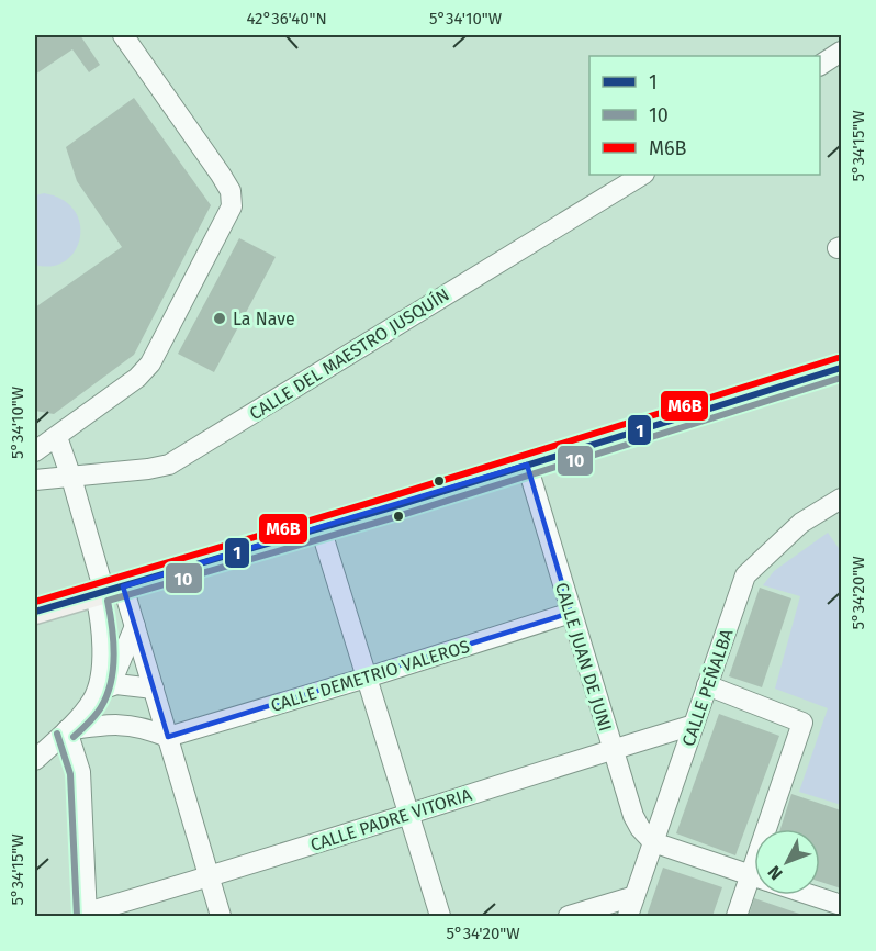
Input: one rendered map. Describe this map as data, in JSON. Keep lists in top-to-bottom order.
{
  "streets": {
    "street": [
      "CALLE DEL MAESTRO JUSQUÍN",
      "CALLE JUAN DE JUNI",
      "CALLE DEMETRIO VALEROS",
      "CALLE PEÑALBA",
      "CALLE PADRE VITORIA"
    ]
  },
  "crossings": [
    ["CALLE JUAN DE JUNI", "CALLE DEMETRIO VALEROS"],
    ["CALLE JUAN DE JUNI", "CALLE PEÑALBA"],
    ["CALLE JUAN DE JUNI", "CALLE PADRE VITORIA"],
    ["CALLE PEÑALBA", "CALLE PADRE VITORIA"]
  ],
  "places": ["La Nave"],
  "lines": ["transit line M6B", "transit line 1", "transit line 10"],
  "legend": ["1", "10", "M6B"],
  "north": "bottom left",
  "coordinates": [
    "42°36'40\"N",
    "5°34'10\"W",
    "5°34'15\"W",
    "5°34'20\"W"
  ]
}
